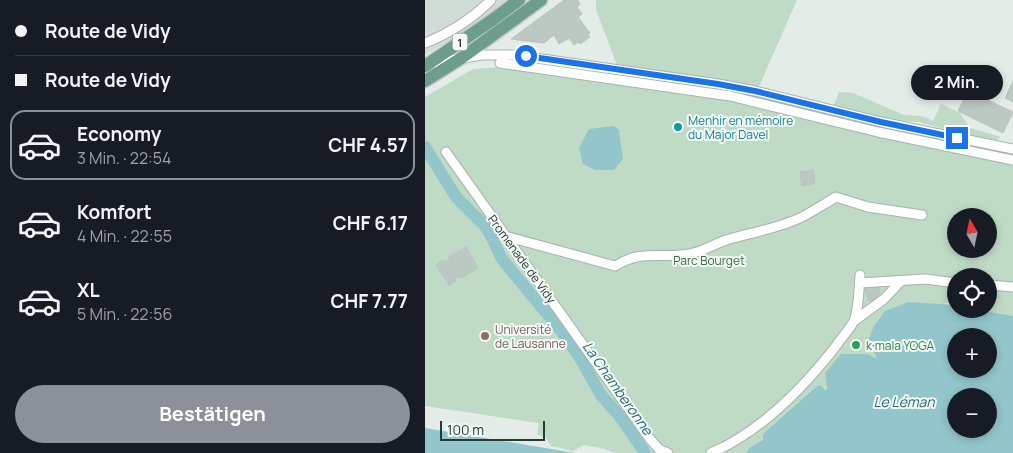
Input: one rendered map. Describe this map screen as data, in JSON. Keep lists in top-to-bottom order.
{
  "streets": {
    "main road": ["1"],
    "street": ["Promenade de Vidy"]
  },
  "water": ["La Chamberonne", "Le Léman"],
  "parks": ["Parc Bourget"],
  "places": ["Menhir en mémoire du Major Davel", "Université de Lausanne", "k·mala YOGA"],
  "scale_bar": "100 m",
  "north": "top",
  "page": {
    "banner": ["Route de Vidy", "Route de Vidy"],
    "bubble": "2 Min.",
    "list": [
      {
        "name": "Economy",
        "note": "3 Min. · 22:54",
        "value": "CHF 4.57"
      },
      {
        "name": "Komfort",
        "note": "4 Min. · 22:55",
        "value": "CHF 6.17"
      },
      {
        "name": "XL",
        "note": "5 Min. · 22:56",
        "value": "CHF 7.77"
      }
    ],
    "map_buttons": ["+", "−"],
    "buttons": "Bestätigen",
    "scale": "100 m"
  }
}
